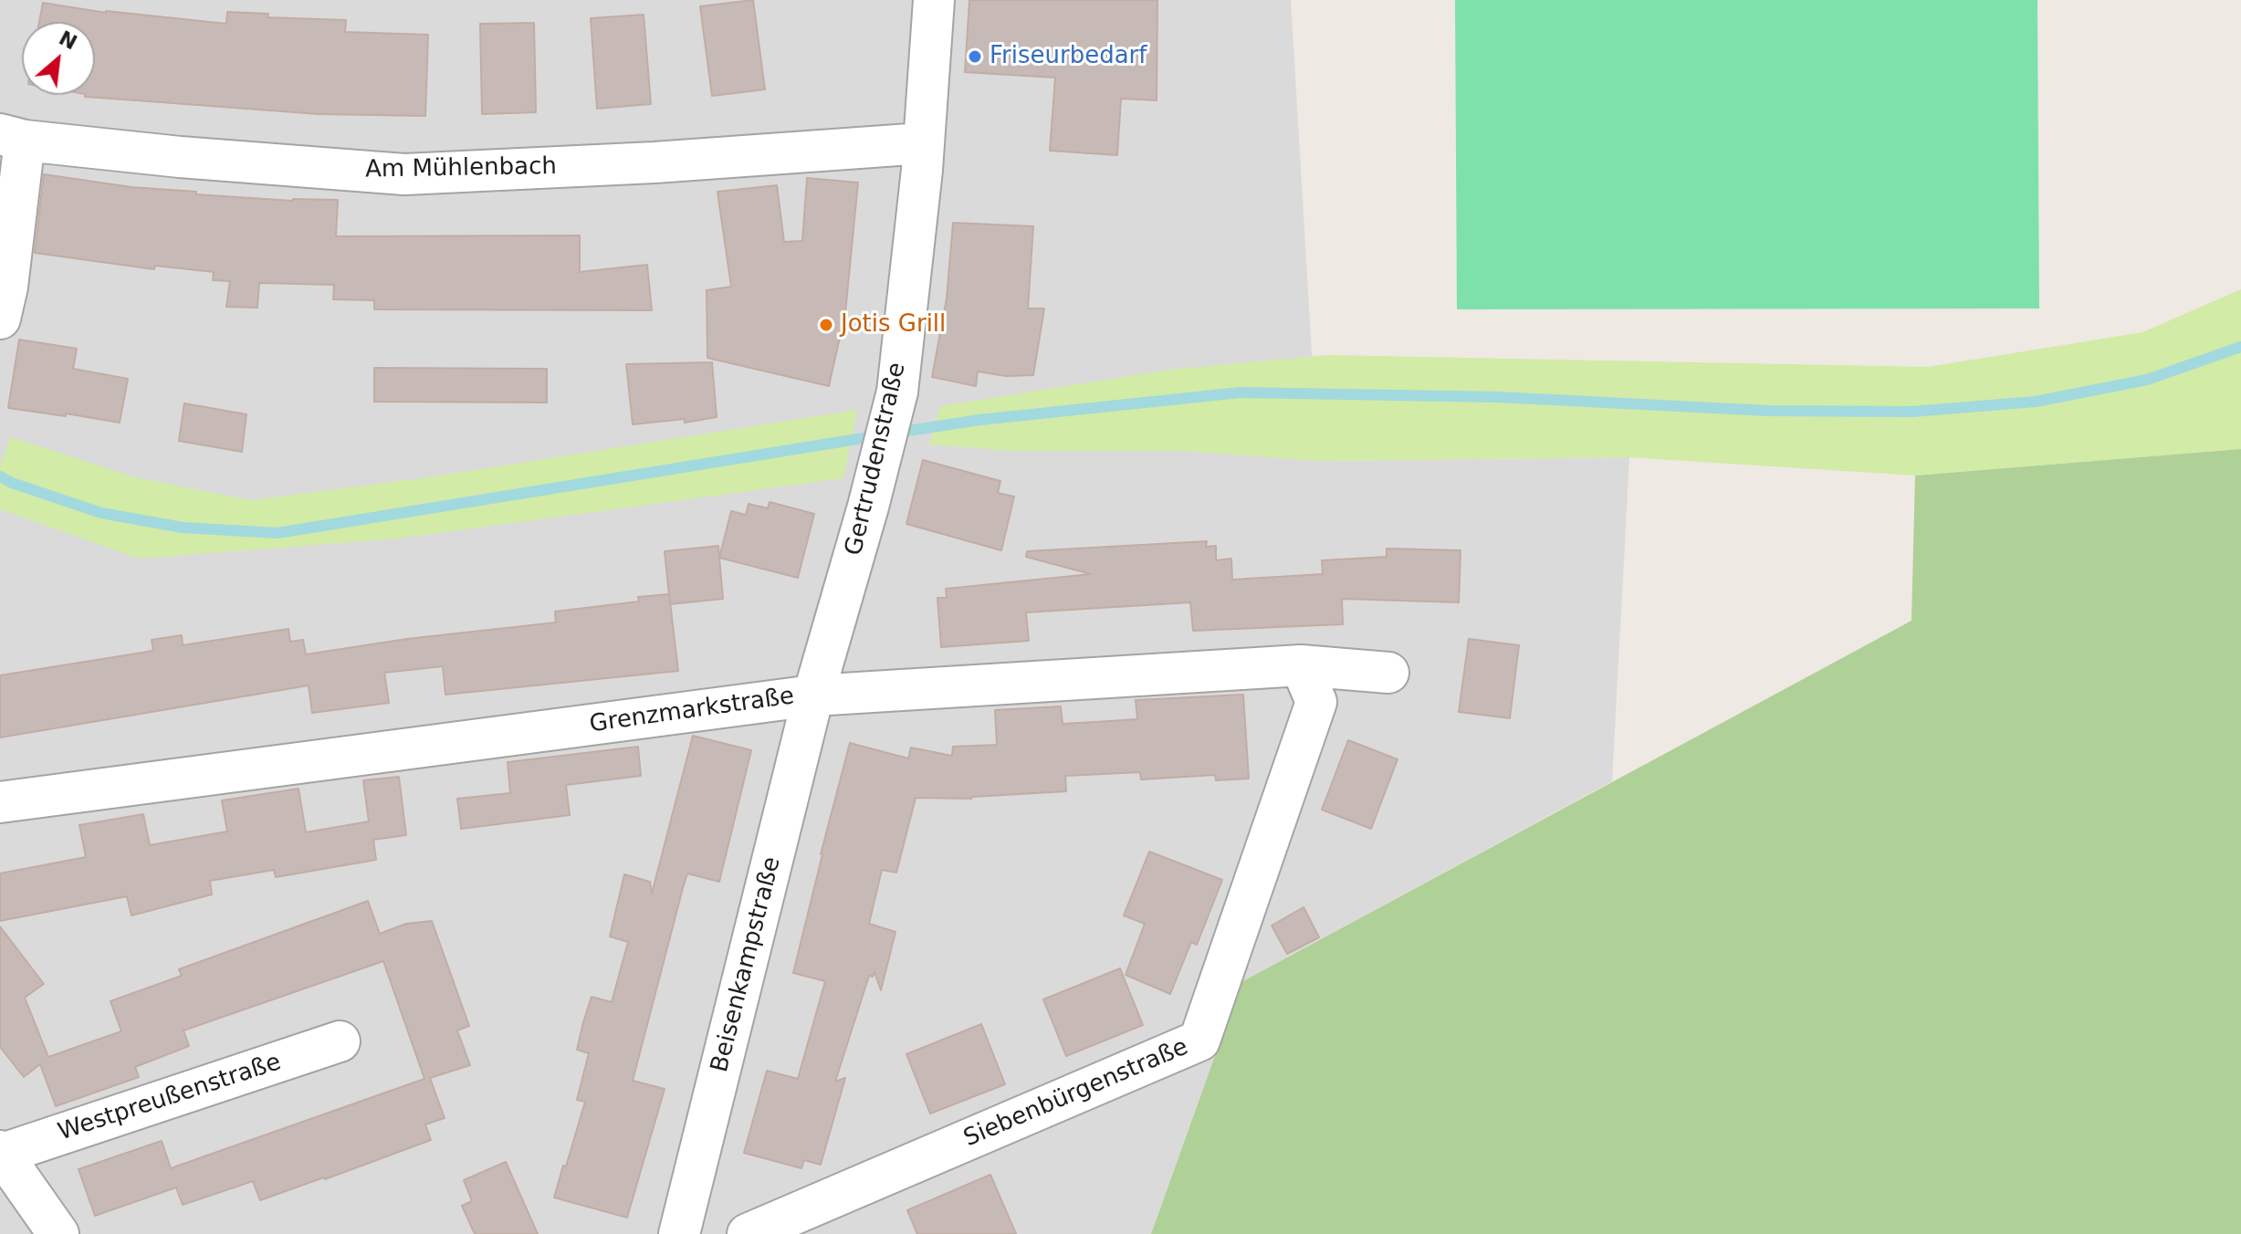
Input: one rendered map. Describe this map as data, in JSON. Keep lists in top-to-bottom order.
{
  "streets": {
    "street": [
      "Am Mühlenbach",
      "Gertrudenstraße",
      "Grenzmarkstraße",
      "Beisenkampstraße",
      "Siebenbürgenstraße",
      "Westpreußenstraße"
    ]
  },
  "crossings": [
    ["Am Mühlenbach", "Gertrudenstraße"],
    ["Gertrudenstraße", "Grenzmarkstraße"],
    ["Gertrudenstraße", "Beisenkampstraße"],
    ["Grenzmarkstraße", "Beisenkampstraße"],
    ["Grenzmarkstraße", "Siebenbürgenstraße"]
  ],
  "places": ["Friseurbedarf", "Jotis Grill"],
  "north": "top right"
}
